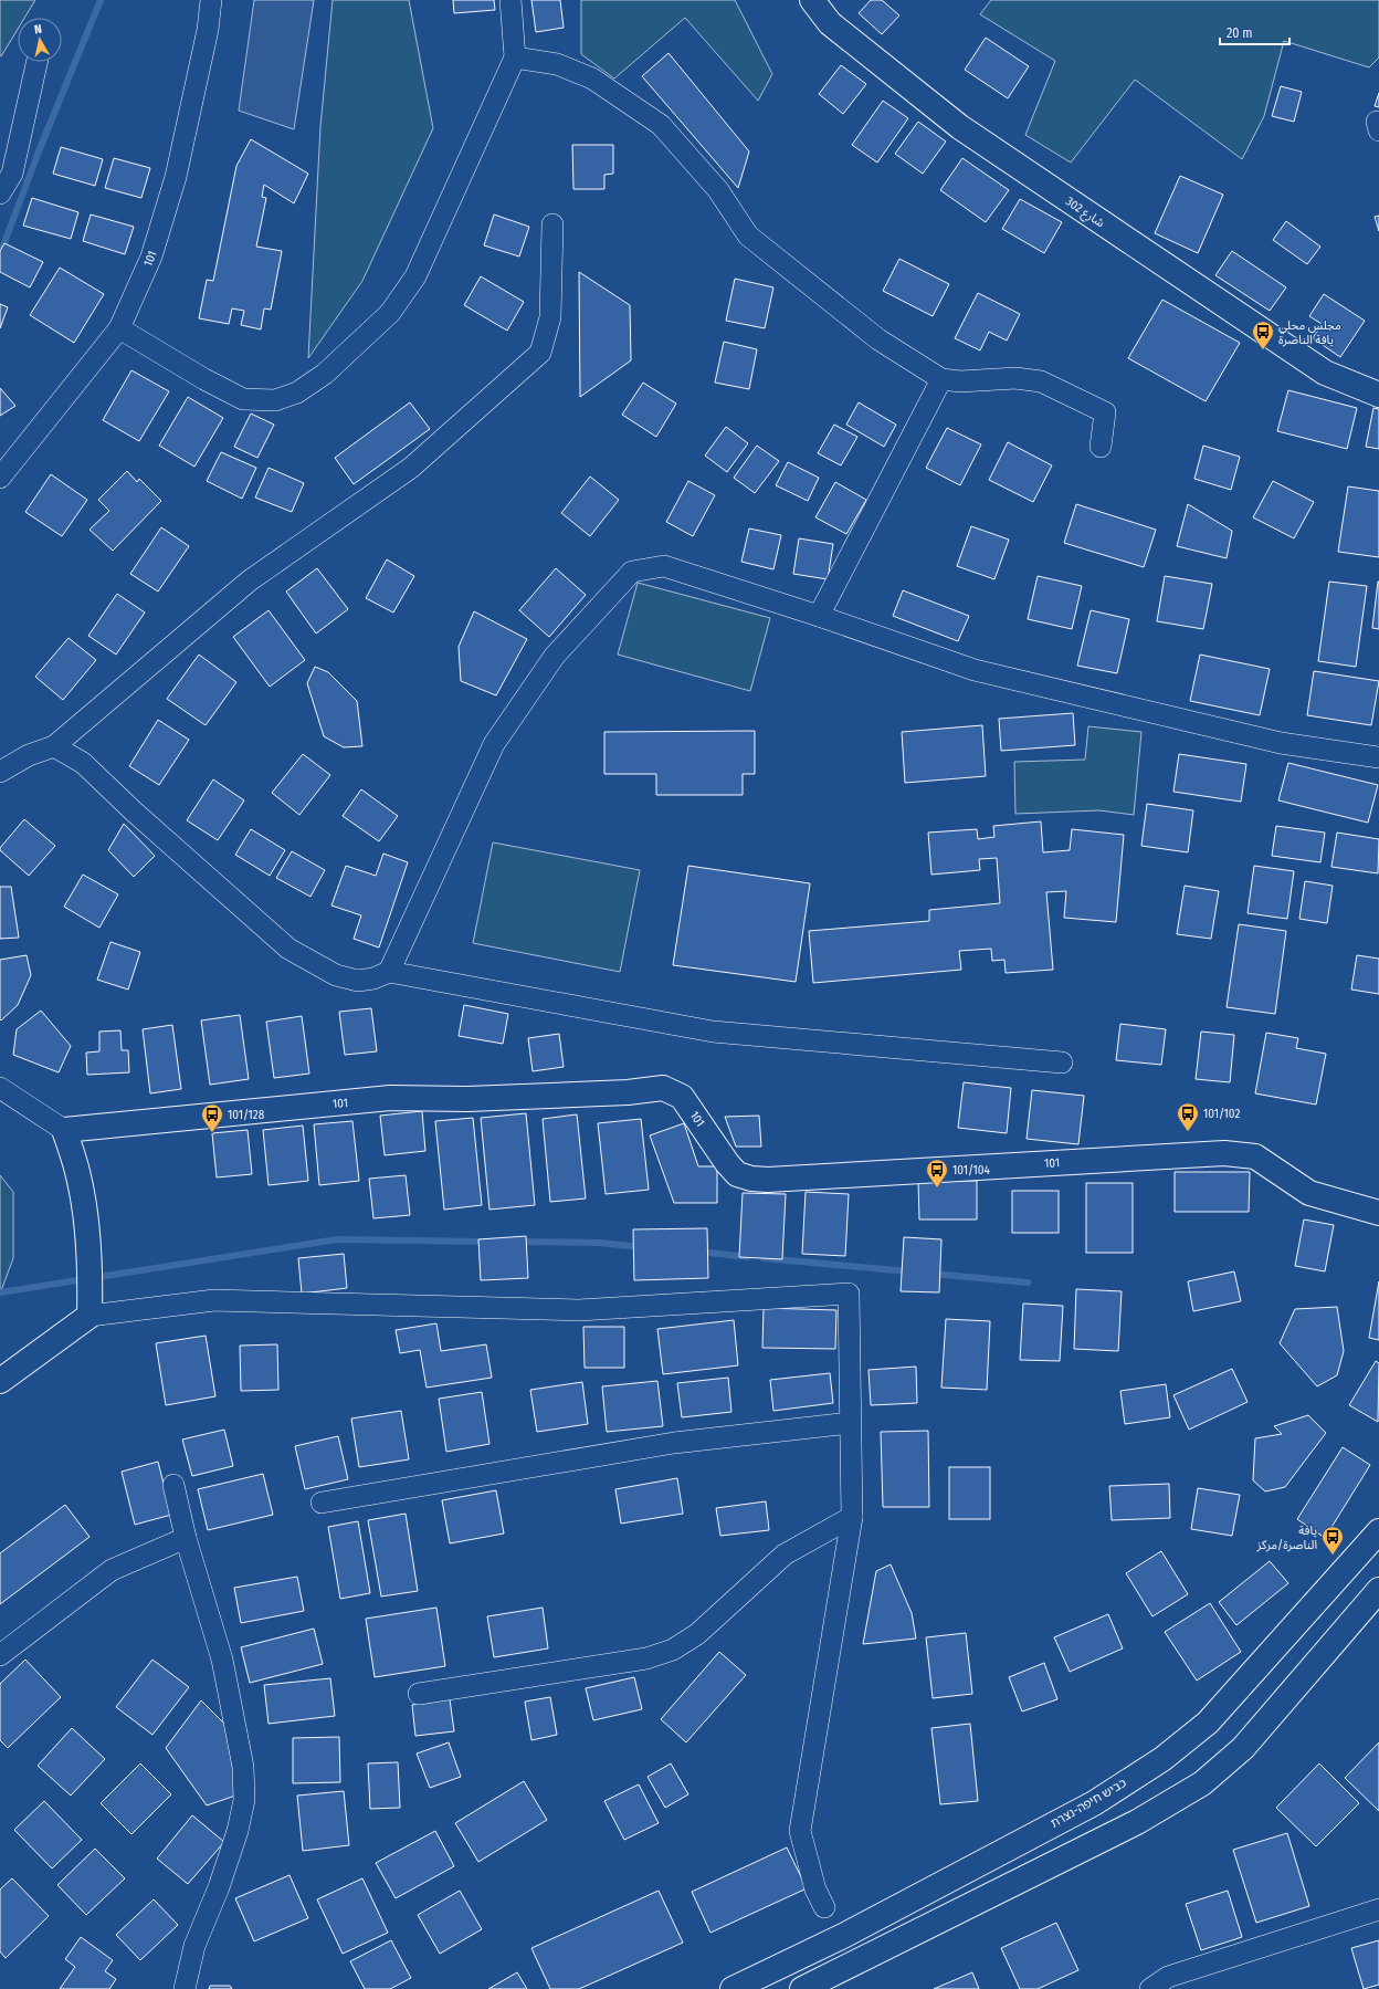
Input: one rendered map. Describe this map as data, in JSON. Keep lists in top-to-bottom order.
{
  "streets": {
    "main road": ["شارع 302", "101", "כביש חיפה-נצרת"]
  },
  "places": {
    "bus stop": [
      "مجلس محلي يافة الناصرة",
      "101/102",
      "101/128",
      "101/104",
      "يافة الناصرة/مركز"
    ]
  },
  "scale_bar": "20 m",
  "north": "top"
}
